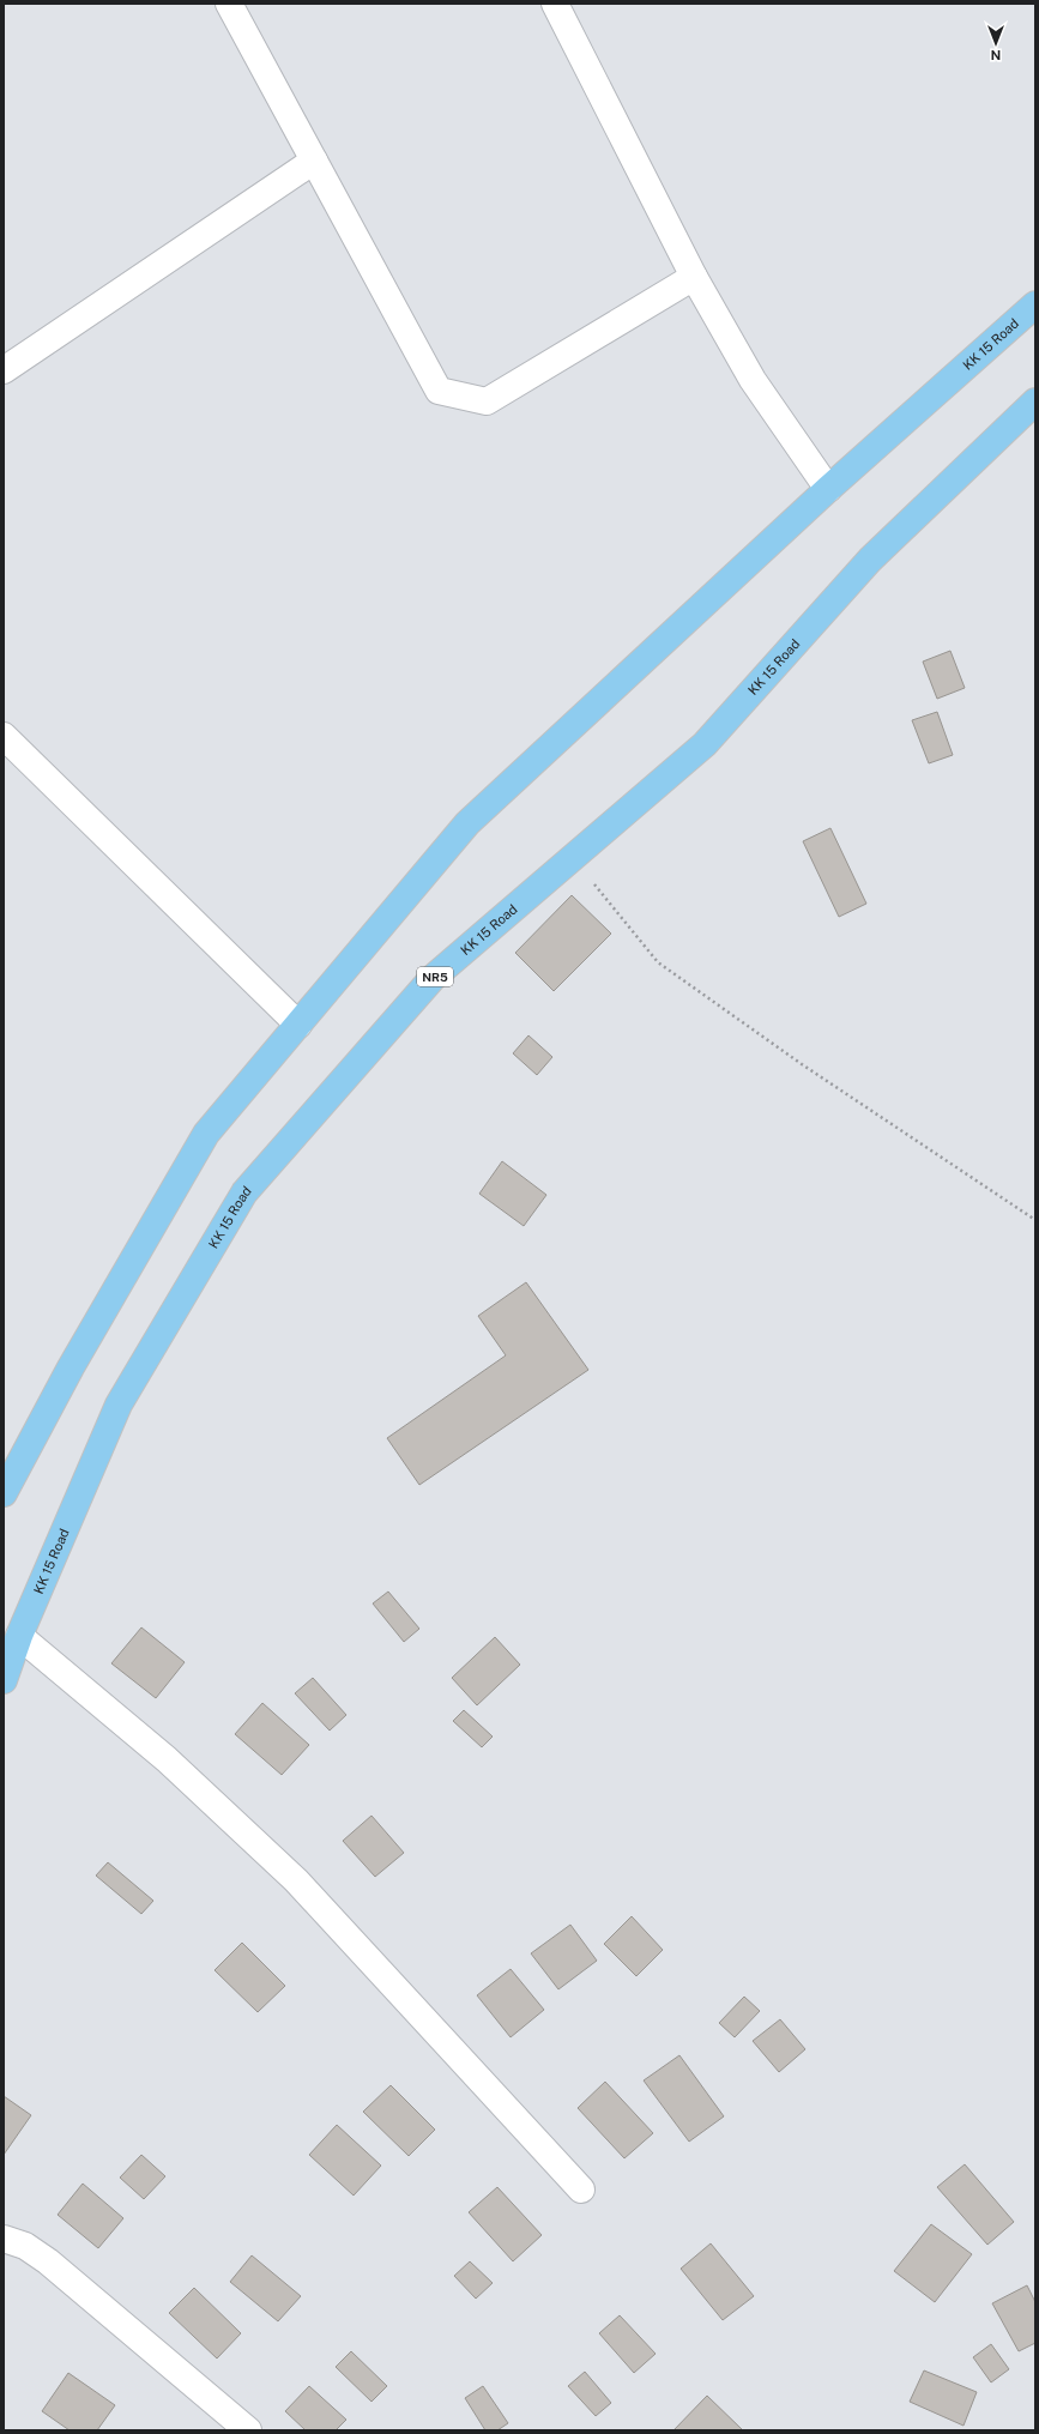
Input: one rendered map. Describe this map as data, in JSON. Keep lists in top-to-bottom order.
{
  "streets": {
    "highway": ["KK 15 Road", "NR5"]
  },
  "north": "bottom"
}
